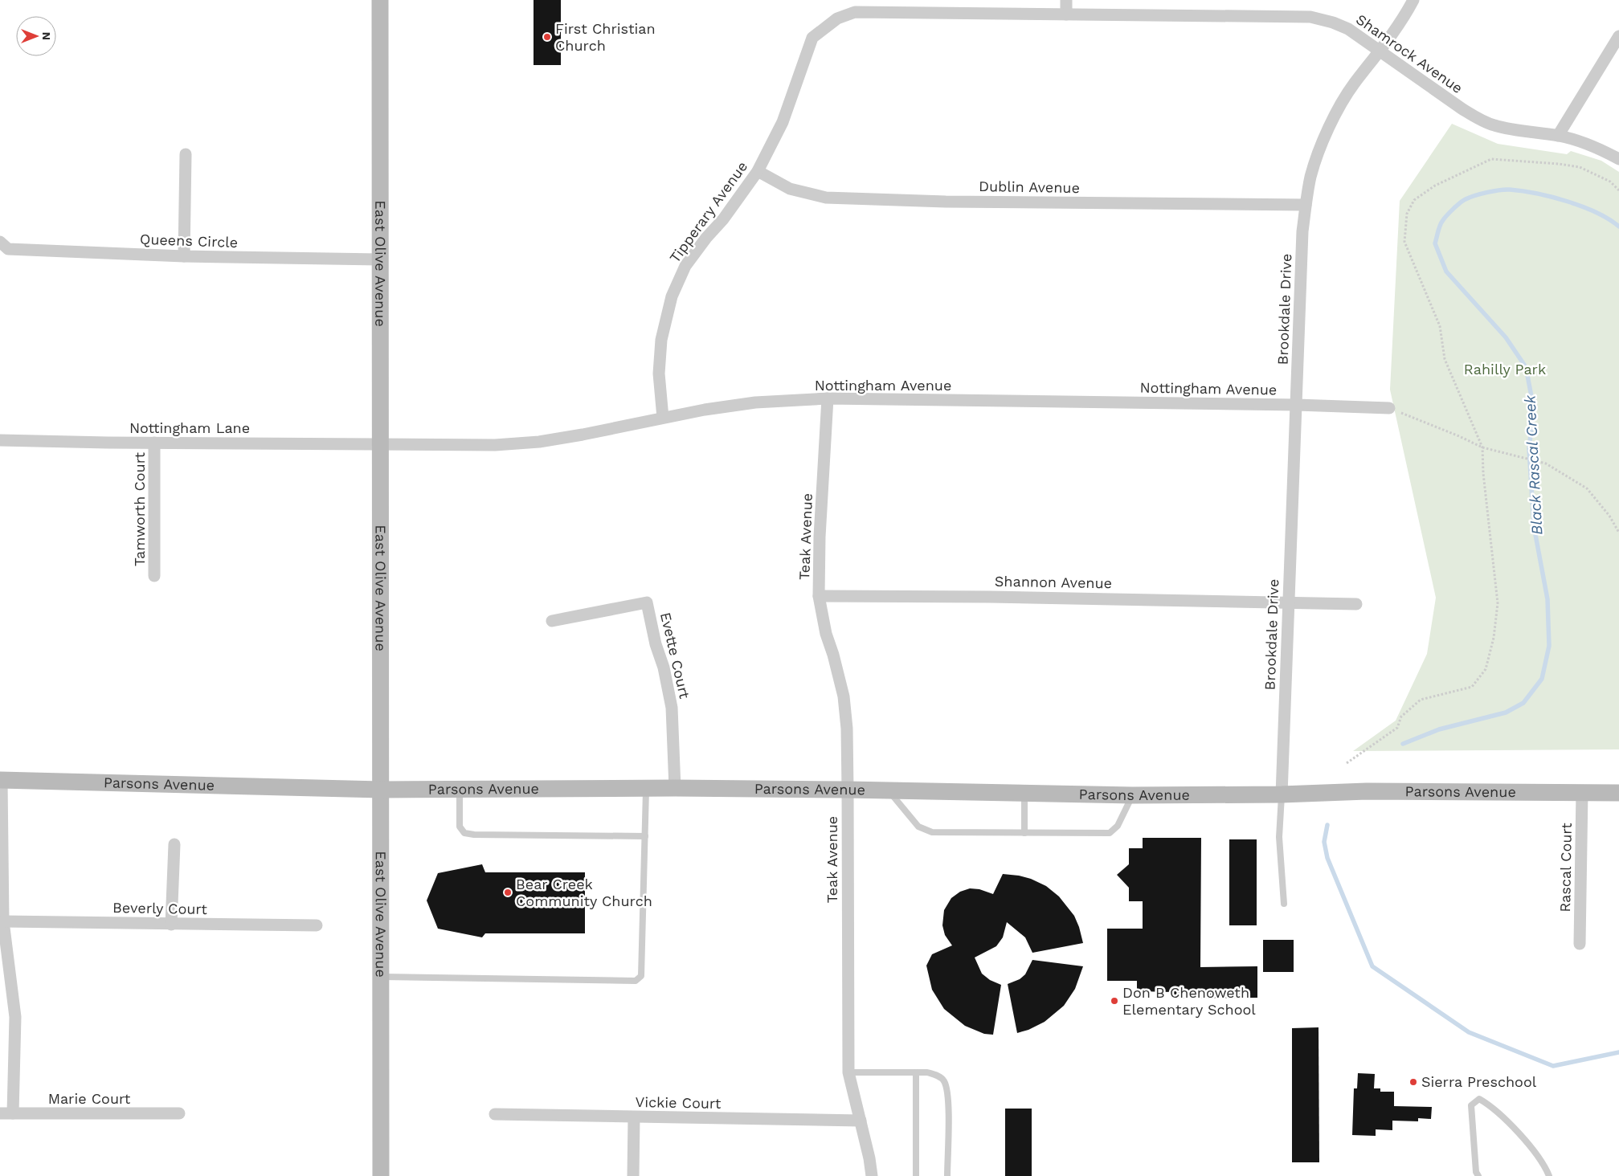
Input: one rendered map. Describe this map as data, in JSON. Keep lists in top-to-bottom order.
{
  "streets": {
    "street": [
      "Shamrock Avenue",
      "Dublin Avenue",
      "Tipperary Avenue",
      "Queens Circle",
      "East Olive Avenue",
      "Brookdale Drive",
      "Nottingham Avenue",
      "Nottingham Lane",
      "Tamworth Court",
      "Teak Avenue",
      "Shannon Avenue",
      "Evette Court",
      "Parsons Avenue",
      "Rascal Court",
      "Beverly Court",
      "Marie Court",
      "Vickie Court"
    ]
  },
  "crossings": [
    ["Shamrock Avenue", "Tipperary Avenue"],
    ["Shamrock Avenue", "Brookdale Drive"],
    ["Dublin Avenue", "Tipperary Avenue"],
    ["Dublin Avenue", "Brookdale Drive"],
    ["Tipperary Avenue", "Nottingham Avenue"],
    ["Queens Circle", "East Olive Avenue"],
    ["East Olive Avenue", "Nottingham Avenue"],
    ["East Olive Avenue", "Nottingham Lane"],
    ["East Olive Avenue", "Parsons Avenue"],
    ["Brookdale Drive", "Nottingham Avenue"],
    ["Brookdale Drive", "Shannon Avenue"],
    ["Brookdale Drive", "Parsons Avenue"],
    ["Nottingham Avenue", "Nottingham Lane"],
    ["Nottingham Avenue", "Teak Avenue"],
    ["Nottingham Lane", "Tamworth Court"],
    ["Teak Avenue", "Shannon Avenue"],
    ["Teak Avenue", "Parsons Avenue"],
    ["Teak Avenue", "Vickie Court"],
    ["Evette Court", "Parsons Avenue"],
    ["Parsons Avenue", "Rascal Court"]
  ],
  "water": ["Black Rascal Creek"],
  "parks": ["Rahilly Park"],
  "places": [
    "First Christian Church",
    "Bear Creek Community Church",
    "Don B Chenoweth Elementary School",
    "Sierra Preschool"
  ],
  "north": "right"
}
